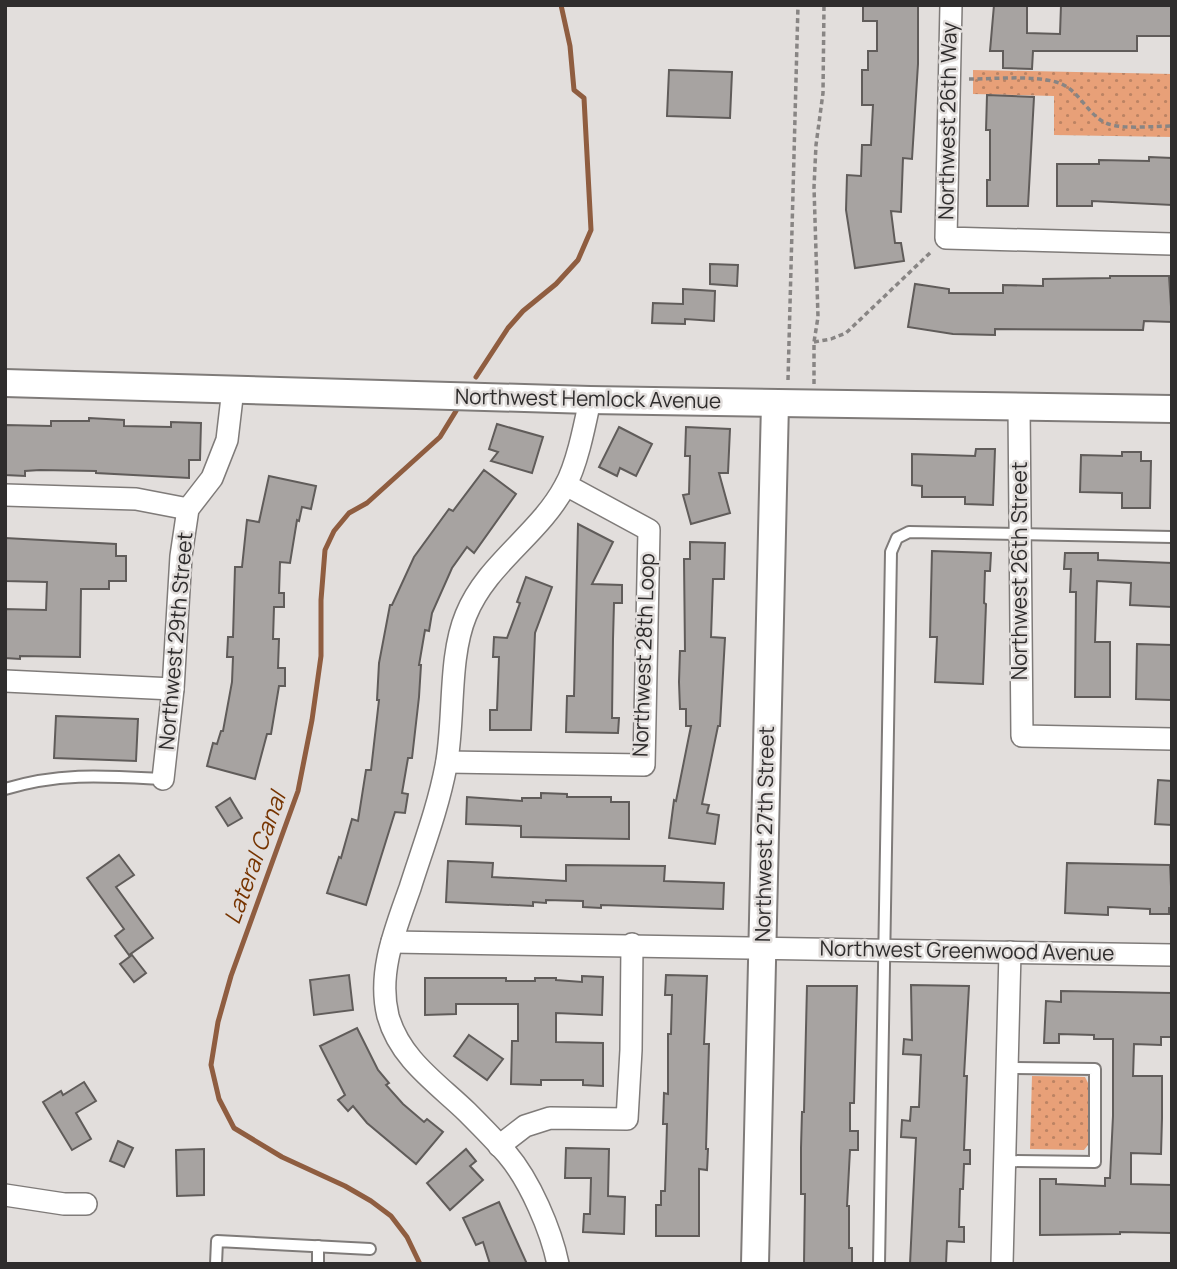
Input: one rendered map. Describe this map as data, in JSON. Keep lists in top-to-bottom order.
{
  "streets": {
    "street": [
      "Northwest 26th Way",
      "Northwest Hemlock Avenue",
      "Northwest 26th Street",
      "Northwest 29th Street",
      "Northwest 28th Loop",
      "Northwest 27th Street",
      "Northwest Greenwood Avenue"
    ]
  },
  "crossings": [
    ["Northwest Hemlock Avenue", "Northwest 26th Street"],
    ["Northwest Hemlock Avenue", "Northwest 29th Street"],
    ["Northwest Hemlock Avenue", "Northwest 27th Street"],
    ["Northwest 27th Street", "Northwest Greenwood Avenue"]
  ],
  "water": ["Lateral Canal"]
}
